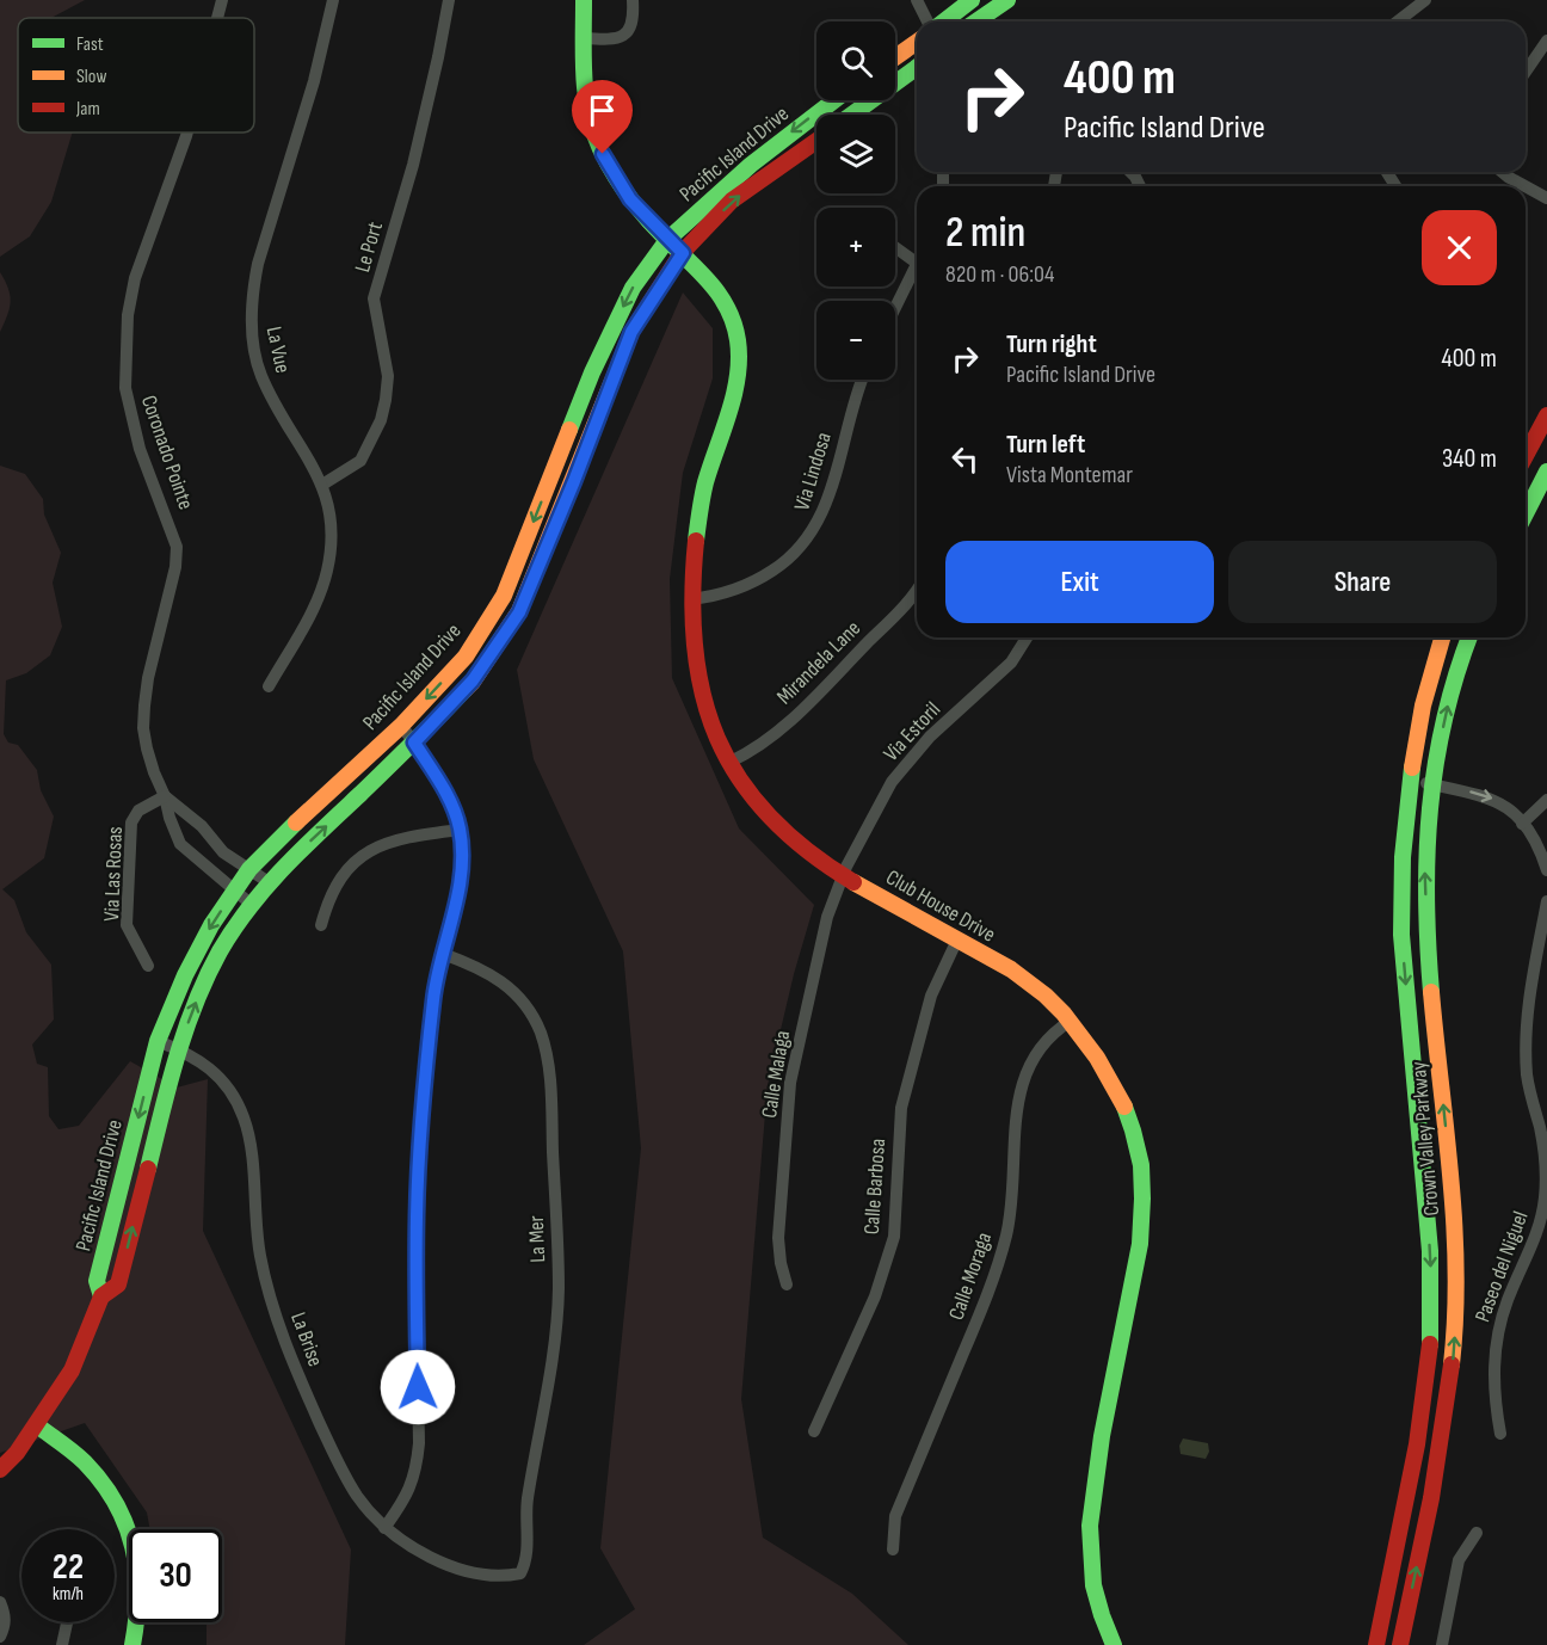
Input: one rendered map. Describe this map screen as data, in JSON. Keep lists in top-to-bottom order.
{
  "streets": {
    "main road": ["Pacific Island Drive", "Club House Drive", "Crown Valley Parkway"],
    "street": [
      "Le Port",
      "La Vue",
      "Coronado Pointe",
      "Via Lindosa",
      "Mirandela Lane",
      "Via Estoril",
      "Via Las Rosas",
      "Calle Malaga",
      "Calle Barbosa",
      "La Mer",
      "Paseo del Niguel",
      "Calle Moraga",
      "La Brise"
    ]
  },
  "crossings": [
    ["Pacific Island Drive", "Coronado Pointe"],
    ["Pacific Island Drive", "Club House Drive"],
    ["Pacific Island Drive", "La Brise"],
    ["Le Port", "La Vue"],
    ["Coronado Pointe", "Via Las Rosas"],
    ["Via Lindosa", "Club House Drive"],
    ["Mirandela Lane", "Club House Drive"],
    ["Via Estoril", "Club House Drive"],
    ["Via Estoril", "Calle Malaga"],
    ["Club House Drive", "Calle Malaga"],
    ["Club House Drive", "Calle Barbosa"],
    ["Club House Drive", "Calle Moraga"],
    ["La Mer", "La Brise"]
  ],
  "legend": ["Fast", "Slow", "Jam"],
  "page": {
    "map_buttons": ["+", "−"],
    "turn": ["400 m", "Pacific Island Drive"],
    "heading": ["2 min", "820 m · 06:04"],
    "list": [
      {
        "name": "Turn right",
        "note": "Pacific Island Drive",
        "value": "400 m"
      },
      {
        "name": "Turn left",
        "note": "Vista Montemar",
        "value": "340 m"
      }
    ],
    "buttons": ["Exit", "Share"],
    "speed": "22 km/h",
    "limit": "30"
  }
}
